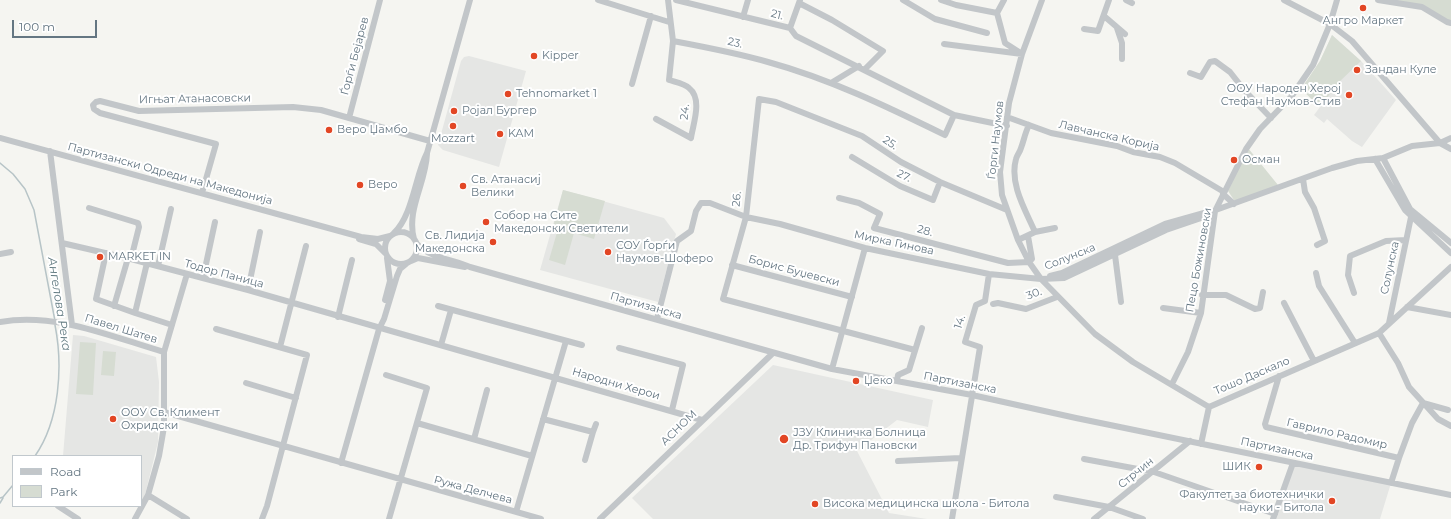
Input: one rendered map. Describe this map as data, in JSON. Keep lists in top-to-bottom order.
{
  "streets": {
    "street": [
      "21.",
      "23.",
      "Ѓорѓи Бејарев",
      "Игњат Атанасовски",
      "24.",
      "Лавчанска Корија",
      "Ѓорги Наумов",
      "25.",
      "Партизански Одреди на Македонија",
      "27.",
      "26.",
      "28.",
      "Мирка Гинова",
      "Солунска",
      "Пецо Божиновски",
      "Борис Буџевски",
      "Тодор Паница",
      "30.",
      "Партизанска",
      "14.",
      "Павел Шатев",
      "Тошо Даскало",
      "Народни Херои",
      "АСНОМ",
      "Гаврило Радомир",
      "Стрчин",
      "Ружа Делчева"
    ]
  },
  "crossings": [
    ["21.", "23."],
    ["21.", "Ѓорги Наумов"],
    ["23.", "24."],
    ["Ѓорѓи Бејарев", "Игњат Атанасовски"],
    ["Игњат Атанасовски", "Партизански Одреди на Македонија"],
    ["Лавчанска Корија", "Ѓорги Наумов"],
    ["Лавчанска Корија", "Солунска"],
    ["Лавчанска Корија", "Пецо Божиновски"],
    ["Ѓорги Наумов", "25."],
    ["Ѓорги Наумов", "28."],
    ["Ѓорги Наумов", "Мирка Гинова"],
    ["Ѓорги Наумов", "Солунска"],
    ["Ѓорги Наумов", "Тошо Даскало"],
    ["25.", "27."],
    ["25.", "26."],
    ["Партизански Одреди на Македонија", "Партизанска"],
    ["26.", "Мирка Гинова"],
    ["26.", "Борис Буџевски"],
    ["Мирка Гинова", "Солунска"],
    ["Мирка Гинова", "Партизанска"],
    ["Мирка Гинова", "14."],
    ["Мирка Гинова", "Тошо Даскало"],
    ["Солунска", "Пецо Божиновски"],
    ["Солунска", "Тошо Даскало"],
    ["Пецо Божиновски", "Тошо Даскало"],
    ["Тодор Паница", "Народни Херои"],
    ["30.", "Тошо Даскало"],
    ["Партизанска", "14."],
    ["Партизанска", "АСНОМ"],
    ["Партизанска", "Стрчин"],
    ["Тошо Даскало", "Гаврило Радомир"],
    ["Народни Херои", "АСНОМ"]
  ],
  "water": ["Ангелова Река"],
  "places": [
    "Ангро Маркет",
    "Kipper",
    "Зандан Куле",
    "Tehnomarket 1",
    "ООУ Народен Херој Стефан Наумов-Стив",
    "Ројал Бургер",
    "Mozzart",
    "Веро Џамбо",
    "KAM",
    "Осман",
    "Веро",
    "Св. Атанасиј Велики",
    "Собор на Сите Македонски Светители",
    "Св. Лидија Македонска",
    "СОУ Ѓорѓи Наумов-Шоферо",
    "MARKET IN",
    "Џеко",
    "ООУ Св. Климент Охридски",
    "ЈЗУ Клиничка Болница Др. Трифун Пановски",
    "ШИК",
    "Факултет за биотехнички науки - Битола",
    "Висока медицинска школа - Битола"
  ],
  "legend": ["Road", "Park"],
  "scale_bar": "100 m"
}
